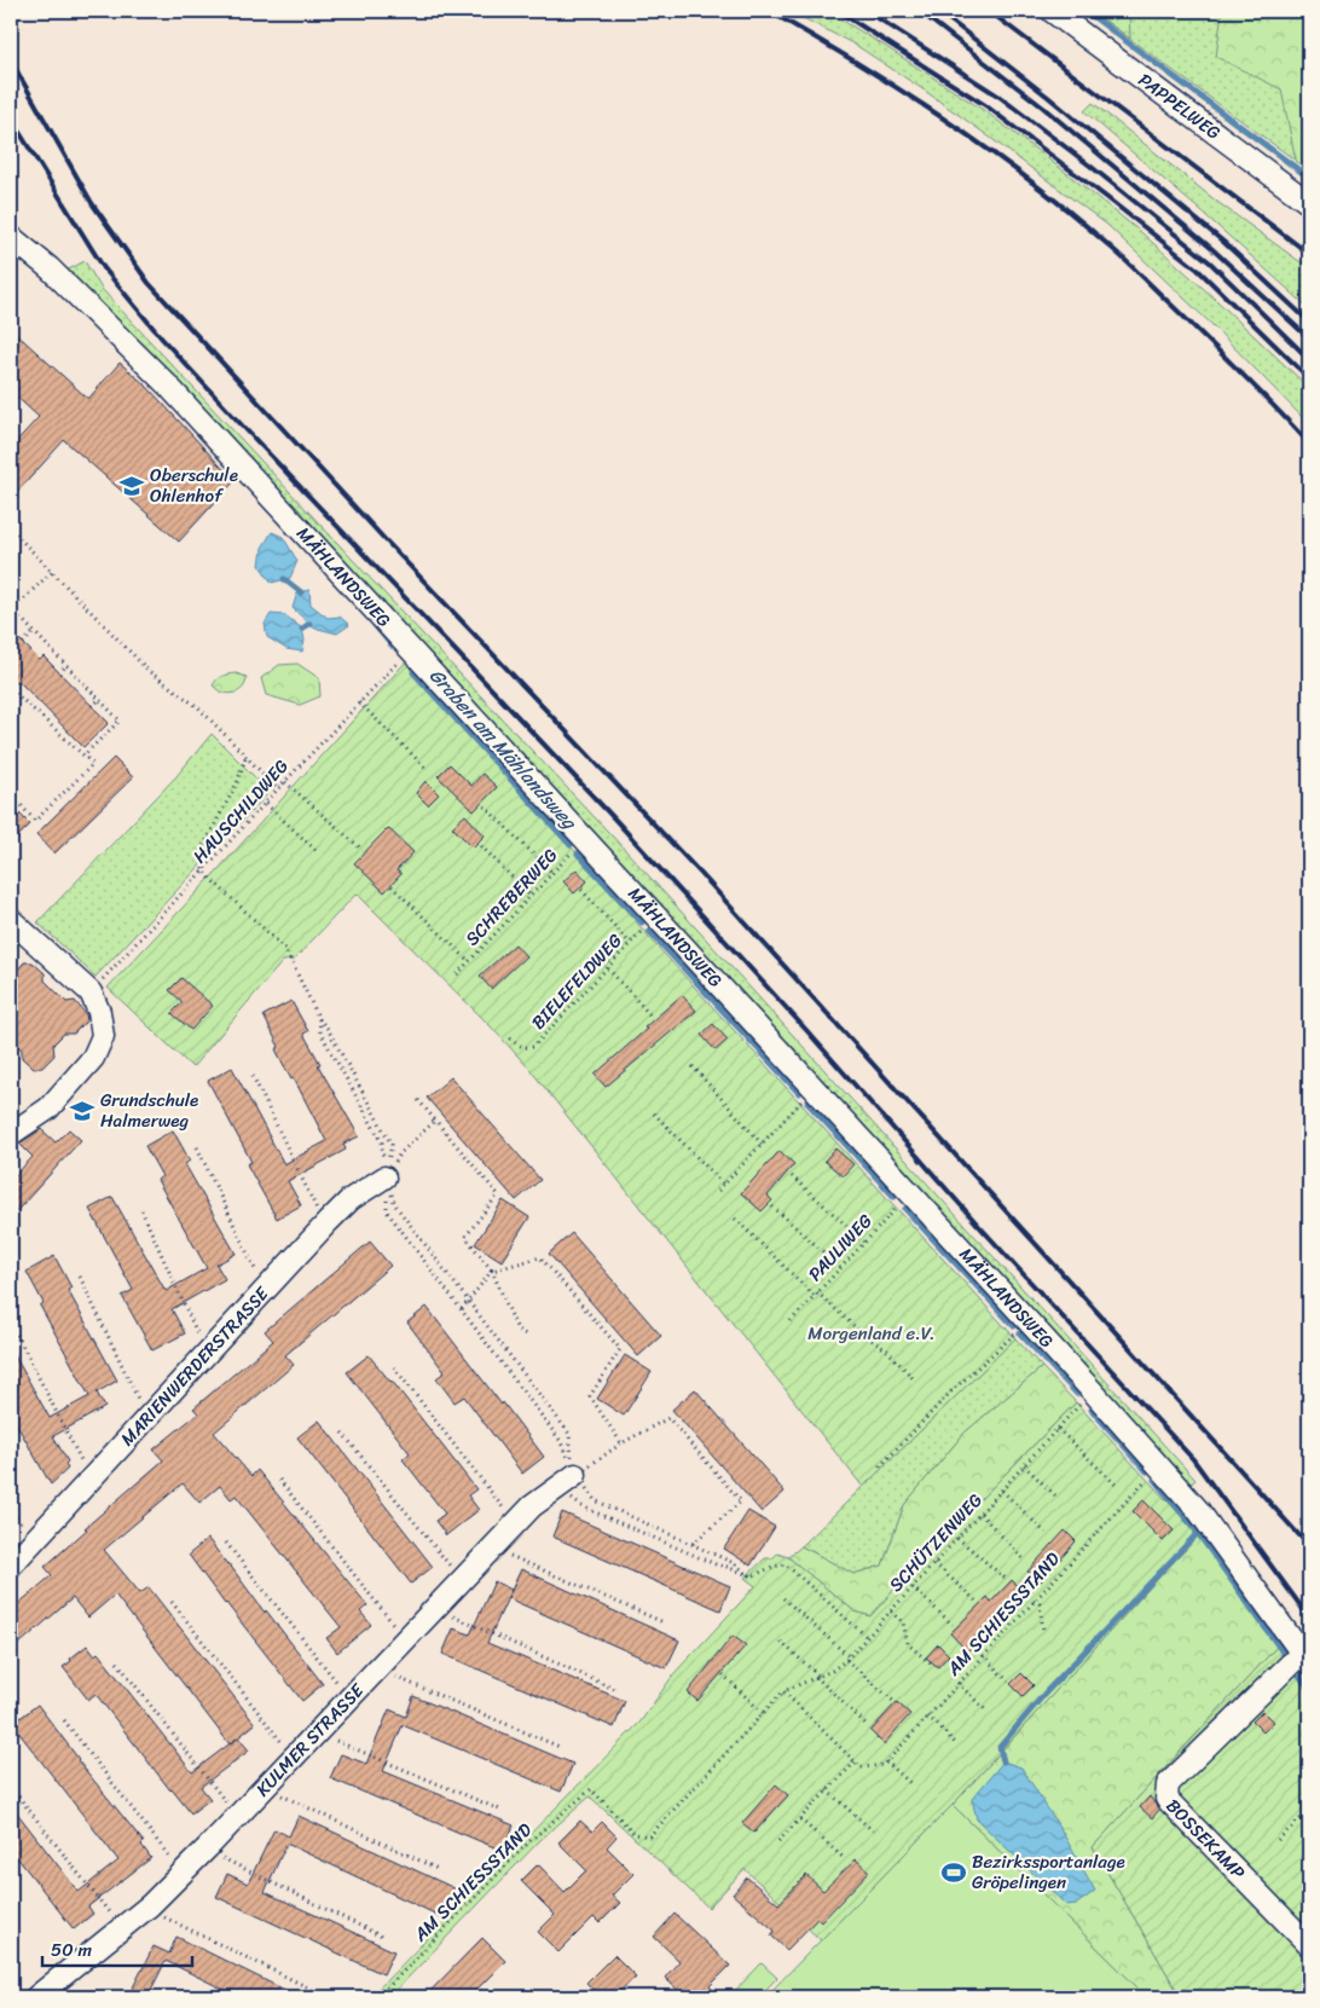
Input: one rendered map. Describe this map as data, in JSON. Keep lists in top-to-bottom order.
{
  "streets": {
    "street": [
      "PAPPELWEG",
      "MÄHLANDSWEG",
      "MARIENWERDERSTRASSE",
      "KULMER STRASSE",
      "BOSSEKAMP"
    ],
    "path": [
      "HAUSCHILDWEG",
      "SCHREBERWEG",
      "BIELEFELDWEG",
      "PAULIWEG",
      "SCHÜTZENWEG",
      "AM SCHIESSSTAND"
    ]
  },
  "crossings": [
    ["MÄHLANDSWEG", "HAUSCHILDWEG"],
    ["MÄHLANDSWEG", "SCHREBERWEG"],
    ["MÄHLANDSWEG", "BIELEFELDWEG"],
    ["MÄHLANDSWEG", "PAULIWEG"],
    ["MÄHLANDSWEG", "SCHÜTZENWEG"],
    ["MÄHLANDSWEG", "AM SCHIESSSTAND"],
    ["MÄHLANDSWEG", "BOSSEKAMP"],
    ["SCHÜTZENWEG", "AM SCHIESSSTAND"]
  ],
  "water": ["Graben am Mählandsweg"],
  "parks": ["Morgenland e.V."],
  "places": {
    "school or university": ["Oberschule Ohlenhof", "Grundschule Halmerweg"],
    "sports": ["Bezirkssportanlage Gröpelingen"]
  },
  "scale_bar": "50 m"
}
